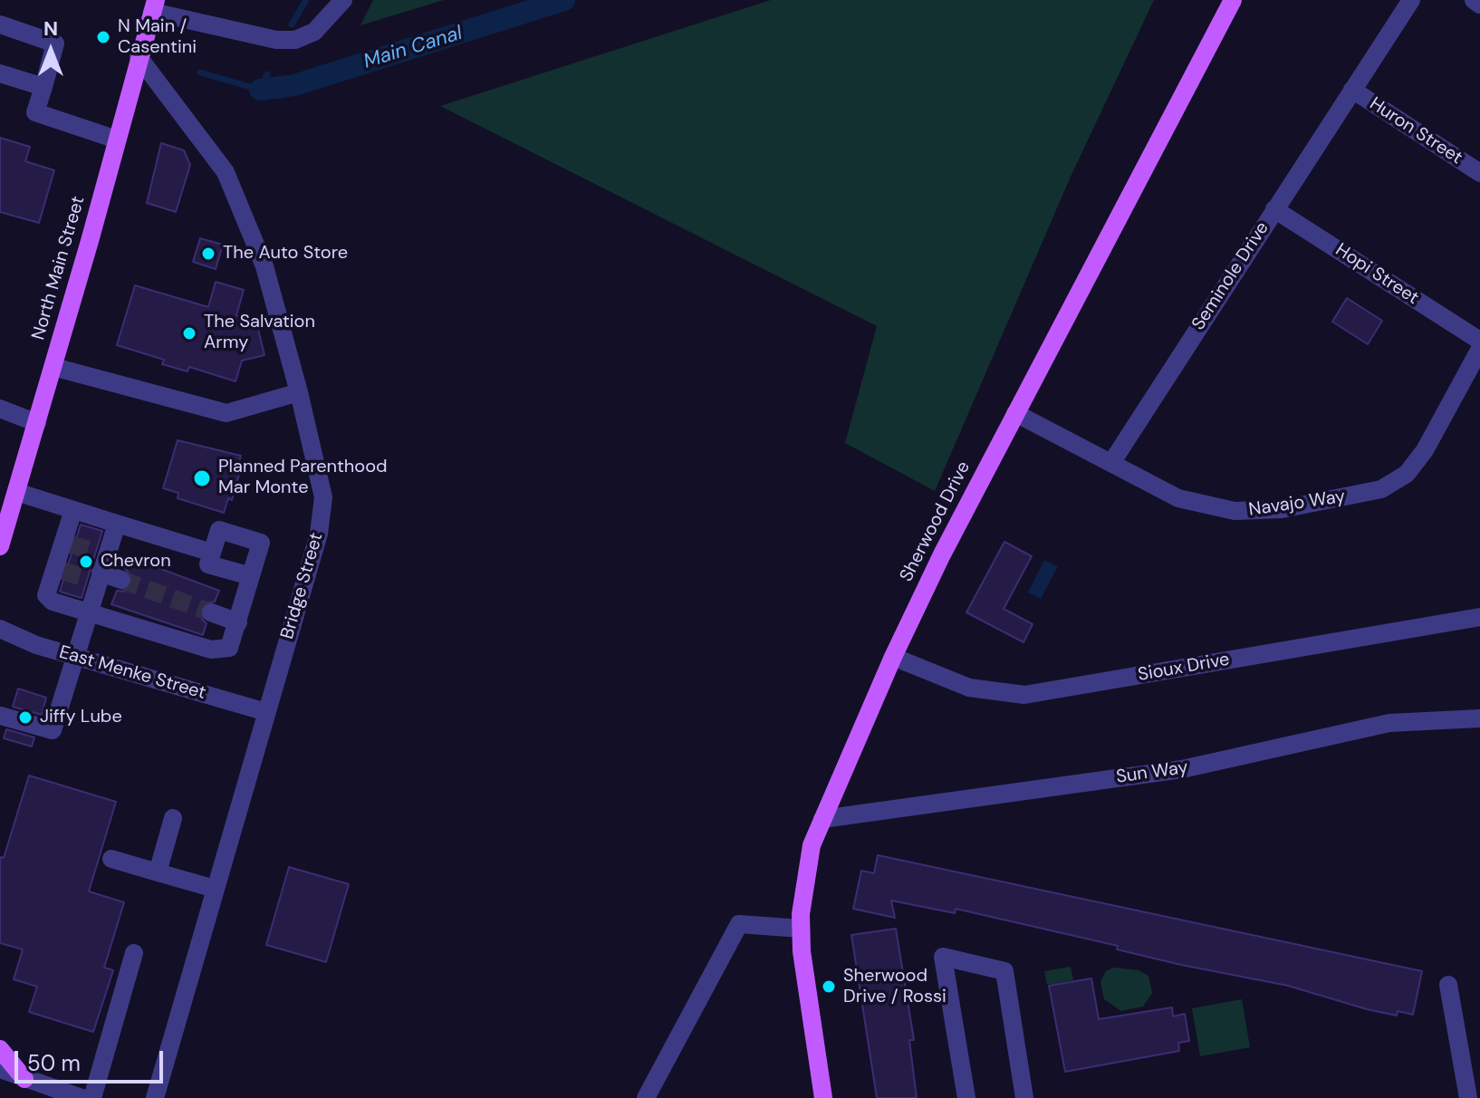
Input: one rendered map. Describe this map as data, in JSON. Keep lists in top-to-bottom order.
{
  "streets": {
    "main road": ["North Main Street", "Sherwood Drive"],
    "street": [
      "Huron Street",
      "Hopi Street",
      "Seminole Drive",
      "Navajo Way",
      "Bridge Street",
      "Sioux Drive",
      "East Menke Street",
      "Sun Way"
    ]
  },
  "crossings": [
    ["Huron Street", "Seminole Drive"],
    ["North Main Street", "Bridge Street"],
    ["Hopi Street", "Seminole Drive"],
    ["Seminole Drive", "Navajo Way"],
    ["Navajo Way", "Sherwood Drive"],
    ["Sherwood Drive", "Sioux Drive"],
    ["Sherwood Drive", "Sun Way"],
    ["Bridge Street", "East Menke Street"]
  ],
  "water": ["Main Canal"],
  "places": [
    "N Main / Casentini",
    "The Auto Store",
    "The Salvation Army",
    "Planned Parenthood Mar Monte",
    "Chevron",
    "Jiffy Lube",
    "Sherwood Drive / Rossi"
  ],
  "scale_bar": "50 m",
  "north": "top"
}
